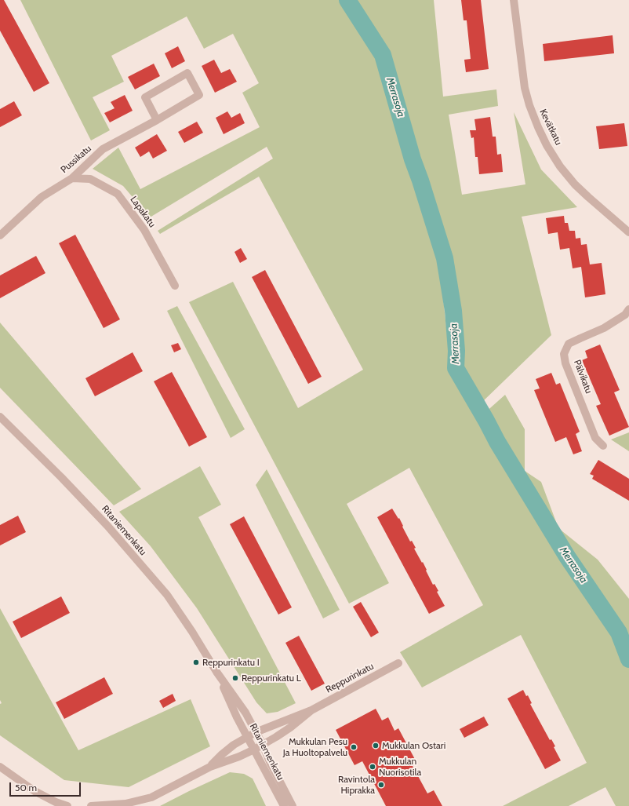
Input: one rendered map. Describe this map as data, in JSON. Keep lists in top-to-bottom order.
{
  "streets": {
    "street": [
      "Kevätkatu",
      "Pussikatu",
      "Lapakatu",
      "Pälvikatu",
      "Ritaniemenkatu",
      "Reppurinkatu"
    ]
  },
  "crossings": [
    ["Pussikatu", "Lapakatu"],
    ["Ritaniemenkatu", "Reppurinkatu"]
  ],
  "water": ["Merrasoja"],
  "places": [
    "Reppurinkatu I",
    "Reppurinkatu L",
    "Mukkulan Ostari",
    "Mukkulan Pesu Ja Huoltopalvelu",
    "Mukkulan Nuorisotila",
    "Ravintola Hiprakka"
  ],
  "scale_bar": "50 m"
}
